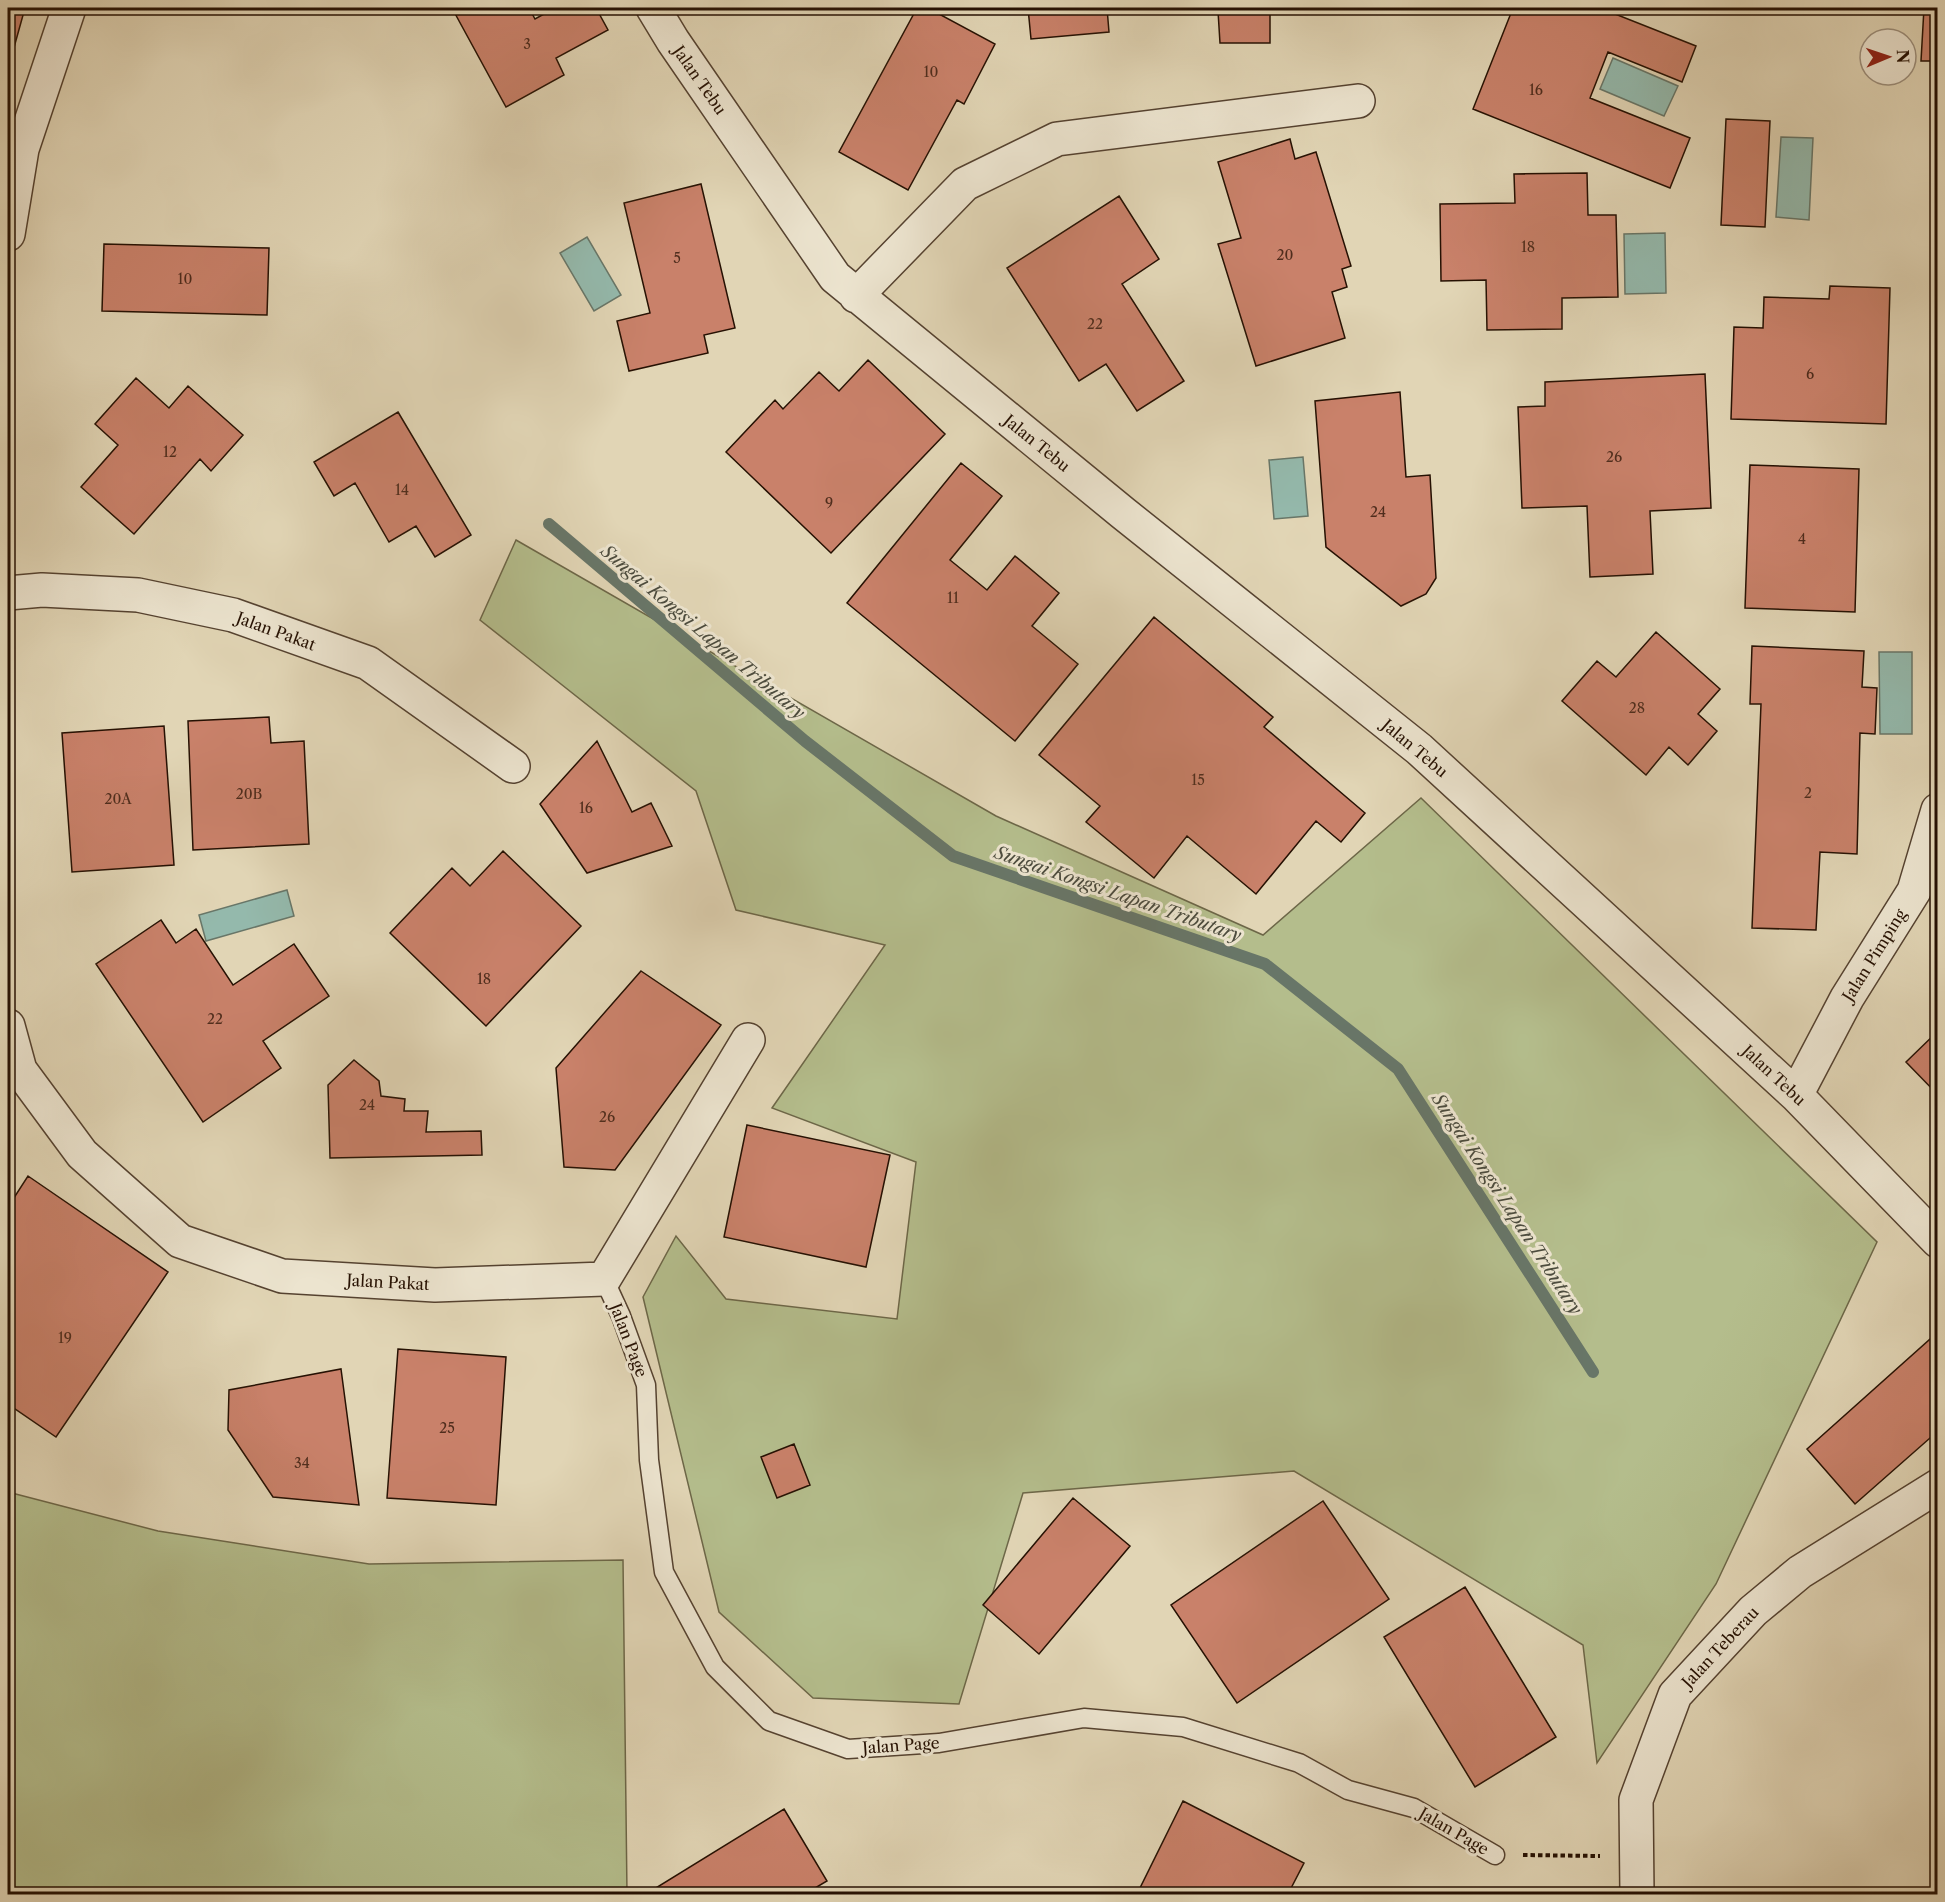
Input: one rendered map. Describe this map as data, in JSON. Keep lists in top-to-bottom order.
{
  "streets": {
    "street": [
      "Jalan Tebu",
      "Jalan Pakat",
      "Jalan Pimping",
      "Jalan Teberau"
    ],
    "lane": ["Jalan Page"]
  },
  "crossings": [
    ["Jalan Tebu", "Jalan Pimping"],
    ["Jalan Pakat", "Jalan Page"]
  ],
  "water": ["Sungai Kongsi Lapan Tributary"],
  "house_numbers": [
    "3",
    "10",
    "16",
    "18",
    "20",
    "5",
    "10",
    "22",
    "6",
    "12",
    "26",
    "14",
    "9",
    "24",
    "4",
    "11",
    "28",
    "15",
    "2",
    "20B",
    "20A",
    "16",
    "18",
    "22",
    "24",
    "26",
    "19",
    "25",
    "34"
  ],
  "north": "right"
}
